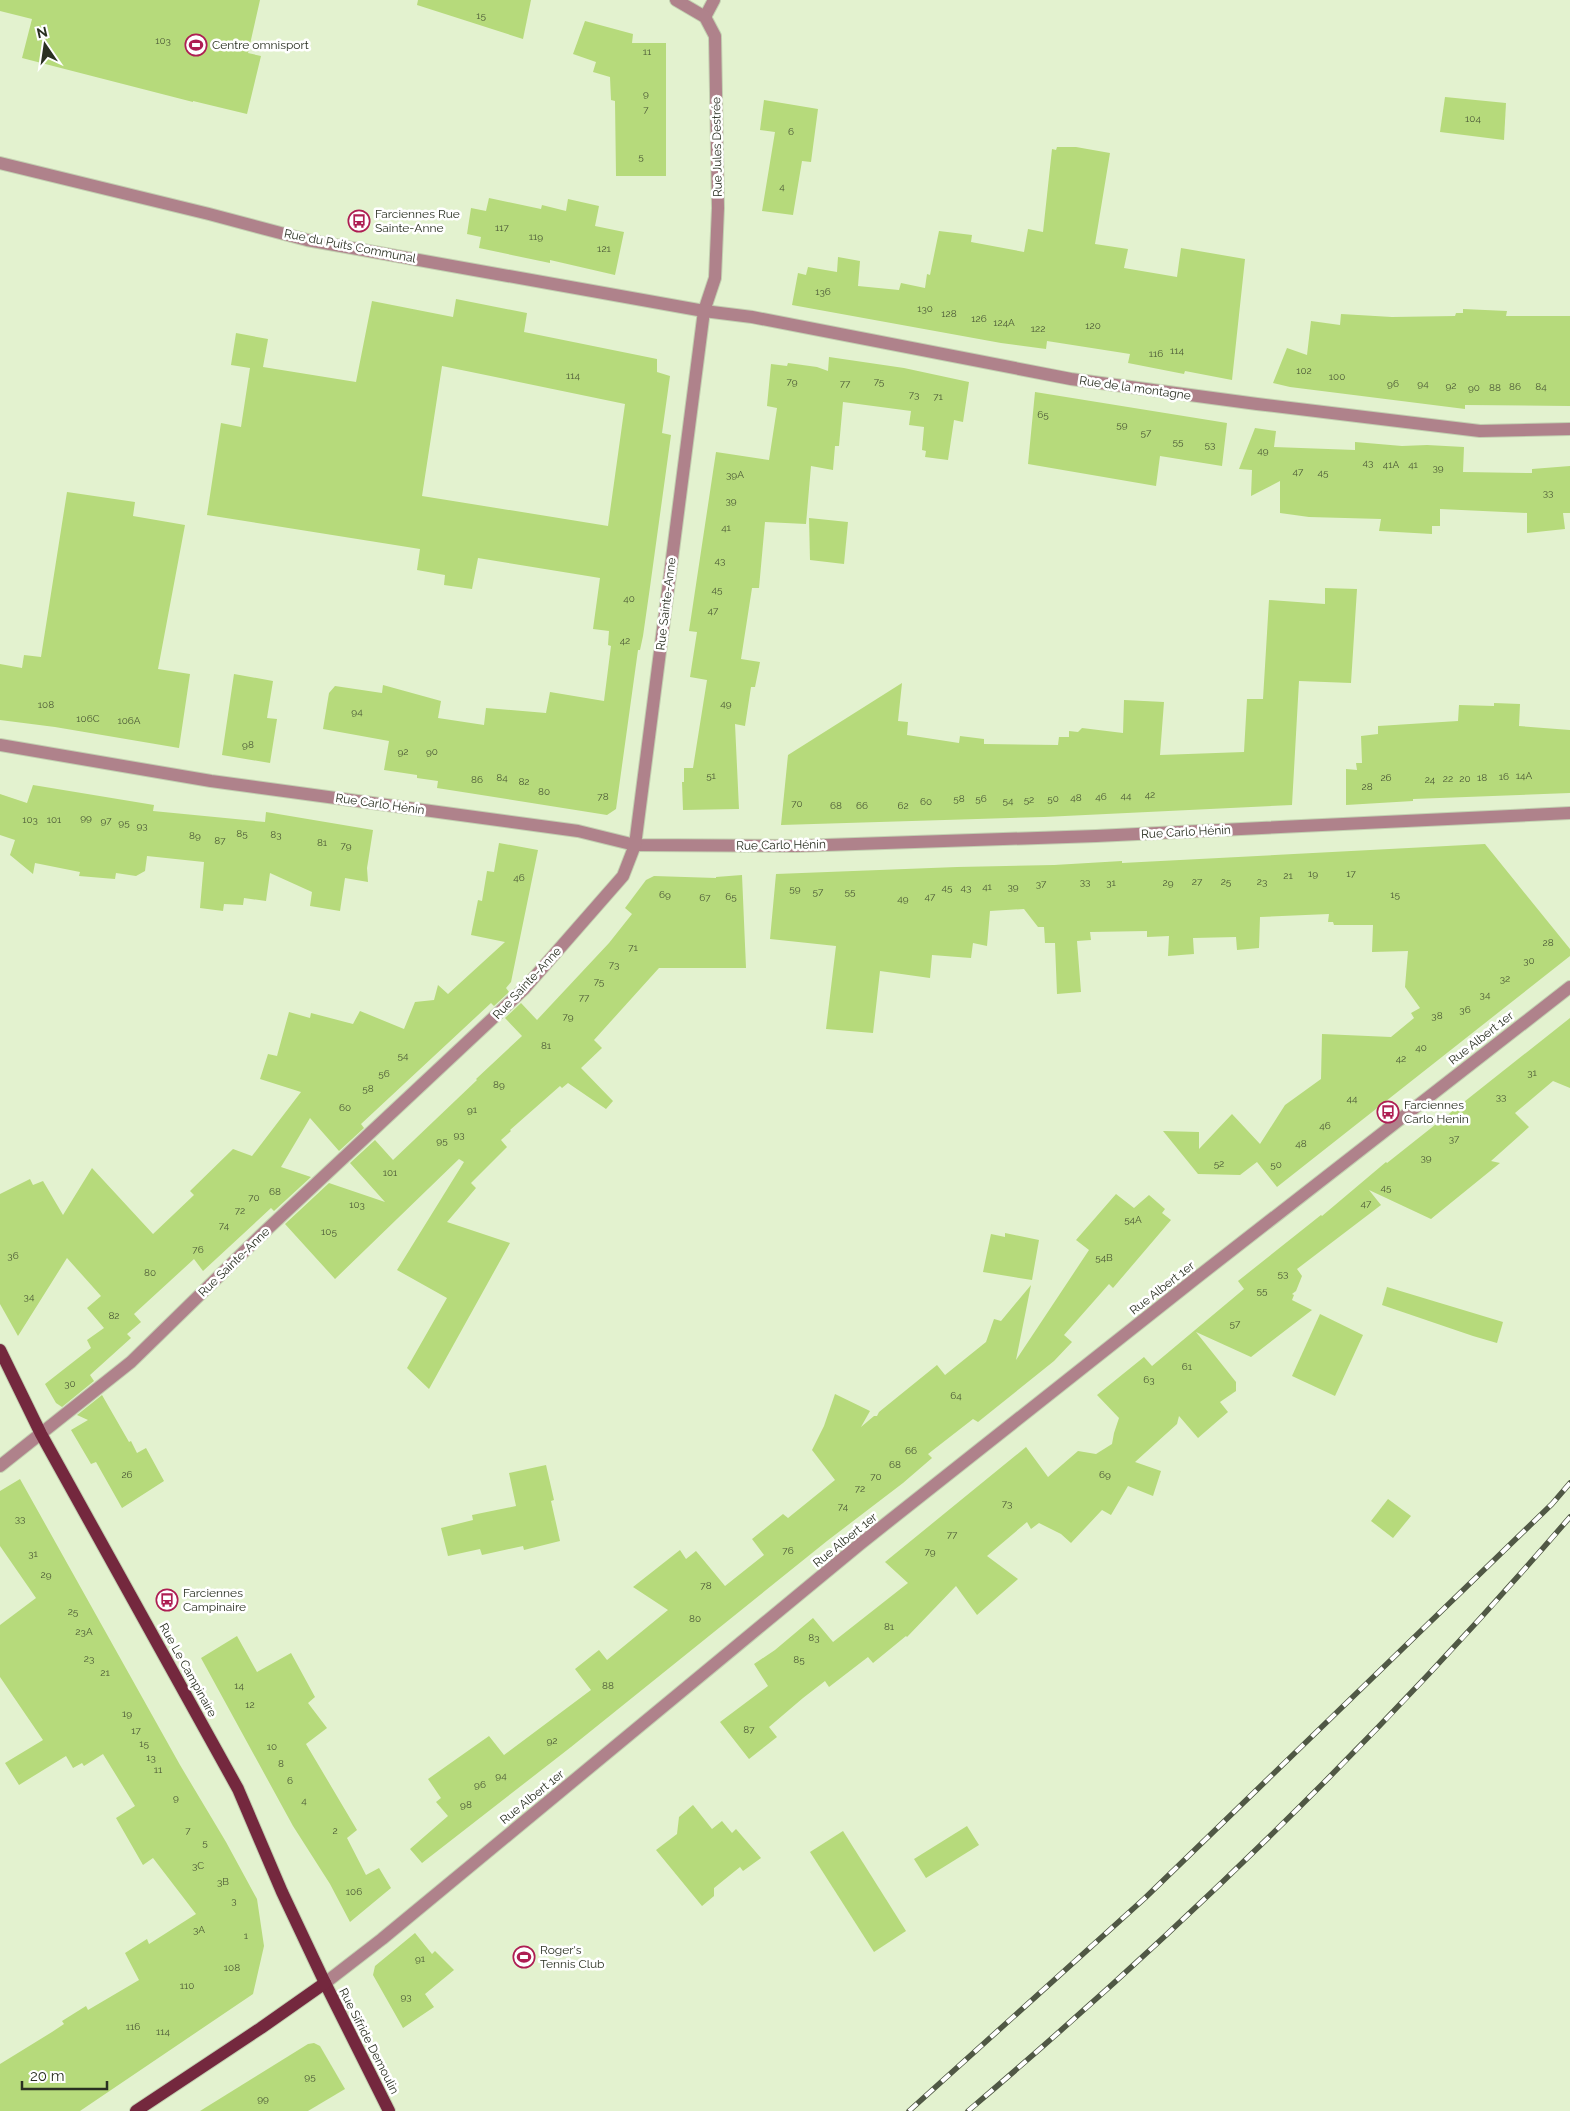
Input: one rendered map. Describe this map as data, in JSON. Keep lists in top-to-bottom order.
{
  "streets": {
    "main road": ["Rue Albert 1er", "Rue Le Campinaire", "Rue Sifride Demoulin"],
    "street": [
      "Rue Jules Destrée",
      "Rue du Puits Communal",
      "Rue de la montagne",
      "Rue Sainte-Anne",
      "Rue Carlo Hénin"
    ]
  },
  "crossings": [
    ["Rue Jules Destrée", "Rue du Puits Communal"],
    ["Rue Jules Destrée", "Rue de la montagne"],
    ["Rue Jules Destrée", "Rue Sainte-Anne"],
    ["Rue du Puits Communal", "Rue de la montagne"],
    ["Rue du Puits Communal", "Rue Sainte-Anne"],
    ["Rue de la montagne", "Rue Sainte-Anne"],
    ["Rue Sainte-Anne", "Rue Carlo Hénin"],
    ["Rue Sainte-Anne", "Rue Le Campinaire"],
    ["Rue Albert 1er", "Rue Le Campinaire"],
    ["Rue Albert 1er", "Rue Sifride Demoulin"],
    ["Rue Le Campinaire", "Rue Sifride Demoulin"]
  ],
  "places": {
    "sports": ["Centre omnisport", "Roger's Tennis Club"],
    "bus stop": ["Farciennes Rue Sainte-Anne", "Farciennes Carlo Henin", "Farciennes Campinaire"]
  },
  "house_numbers": [
    "15",
    "103",
    "11",
    "9",
    "7",
    "104",
    "6",
    "5",
    "4",
    "117",
    "119",
    "121",
    "136",
    "130",
    "128",
    "126",
    "124A",
    "120",
    "122",
    "114",
    "116",
    "102",
    "114",
    "100",
    "79",
    "75",
    "77",
    "96",
    "94",
    "92",
    "86",
    "84",
    "90",
    "88",
    "73",
    "71",
    "65",
    "59",
    "57",
    "55",
    "53",
    "49",
    "43",
    "41A",
    "41",
    "39",
    "47",
    "45",
    "39A",
    "33",
    "39",
    "41",
    "43",
    "45",
    "40",
    "47",
    "42",
    "49",
    "108",
    "94",
    "106C",
    "106A",
    "98",
    "92",
    "90",
    "51",
    "14A",
    "16",
    "84",
    "26",
    "18",
    "22",
    "20",
    "86",
    "24",
    "82",
    "28",
    "80",
    "42",
    "44",
    "78",
    "46",
    "48",
    "58",
    "56",
    "50",
    "52",
    "54",
    "60",
    "70",
    "68",
    "66",
    "62",
    "99",
    "103",
    "101",
    "97",
    "95",
    "93",
    "85",
    "83",
    "89",
    "87",
    "81",
    "79",
    "19",
    "17",
    "21",
    "46",
    "33",
    "27",
    "25",
    "23",
    "31",
    "29",
    "37",
    "41",
    "39",
    "45",
    "43",
    "59",
    "57",
    "55",
    "69",
    "15",
    "65",
    "47",
    "67",
    "49",
    "28",
    "71",
    "30",
    "73",
    "32",
    "75",
    "34",
    "77",
    "36",
    "38",
    "79",
    "81",
    "40",
    "54",
    "42",
    "31",
    "56",
    "89",
    "58",
    "33",
    "44",
    "60",
    "91",
    "46",
    "93",
    "37",
    "95",
    "48",
    "39",
    "52",
    "50",
    "101",
    "45",
    "68",
    "70",
    "47",
    "103",
    "72",
    "54A",
    "74",
    "105",
    "76",
    "36",
    "54B",
    "80",
    "53",
    "55",
    "34",
    "82",
    "57",
    "61",
    "63",
    "30",
    "64",
    "66",
    "68",
    "26",
    "69",
    "70",
    "72",
    "73",
    "74",
    "33",
    "77",
    "76",
    "79",
    "31",
    "29",
    "78",
    "25",
    "80",
    "81",
    "23A",
    "83",
    "23",
    "85",
    "21",
    "14",
    "88",
    "12",
    "19",
    "87",
    "17",
    "92",
    "15",
    "10",
    "13",
    "8",
    "11",
    "94",
    "6",
    "96",
    "9",
    "4",
    "98",
    "7",
    "2",
    "5",
    "3C",
    "3B",
    "106",
    "3",
    "3A",
    "1",
    "91",
    "108",
    "110",
    "93",
    "116",
    "114",
    "95",
    "99"
  ],
  "scale_bar": "20 m",
  "north": "top"
}
